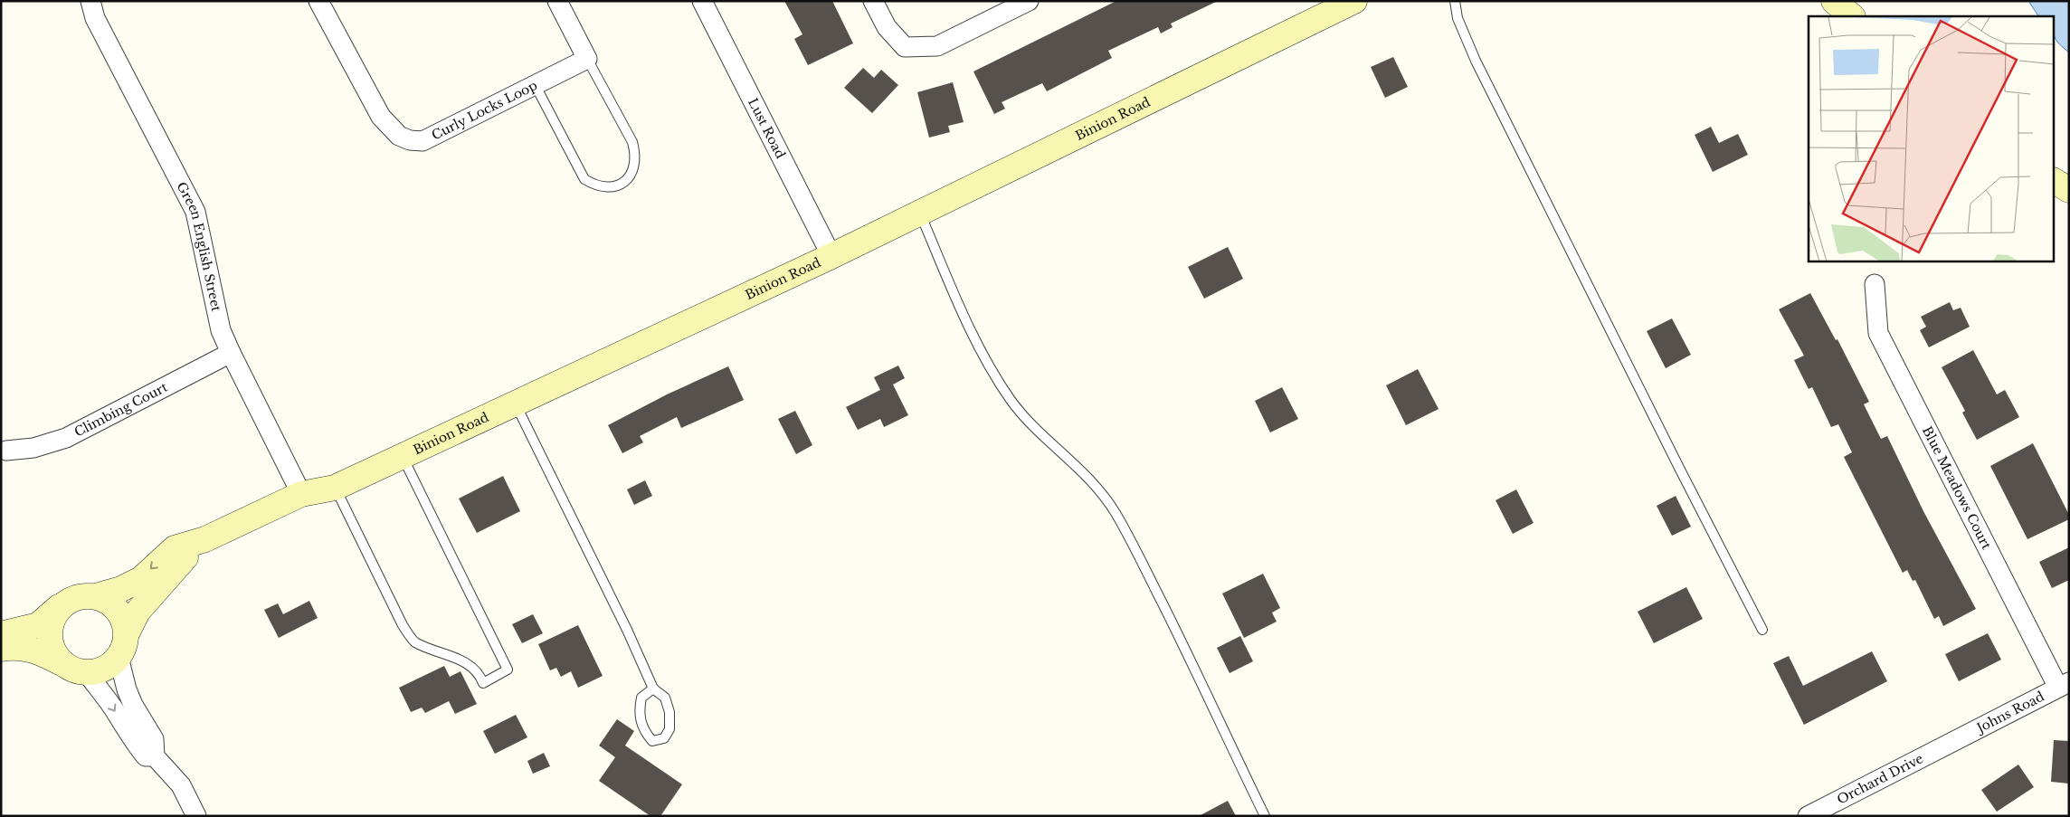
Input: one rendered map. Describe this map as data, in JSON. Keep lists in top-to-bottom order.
{
  "streets": {
    "main road": ["Binion Road"],
    "street": [
      "Curly Locks Loop",
      "Lust Road",
      "Green English Street",
      "Climbing Court",
      "Blue Meadows Court",
      "Johns Road",
      "Orchard Drive"
    ]
  },
  "crossings": [
    ["Binion Road", "Lust Road"],
    ["Binion Road", "Green English Street"],
    ["Green English Street", "Climbing Court"],
    ["Blue Meadows Court", "Johns Road"],
    ["Johns Road", "Orchard Drive"]
  ]
}
